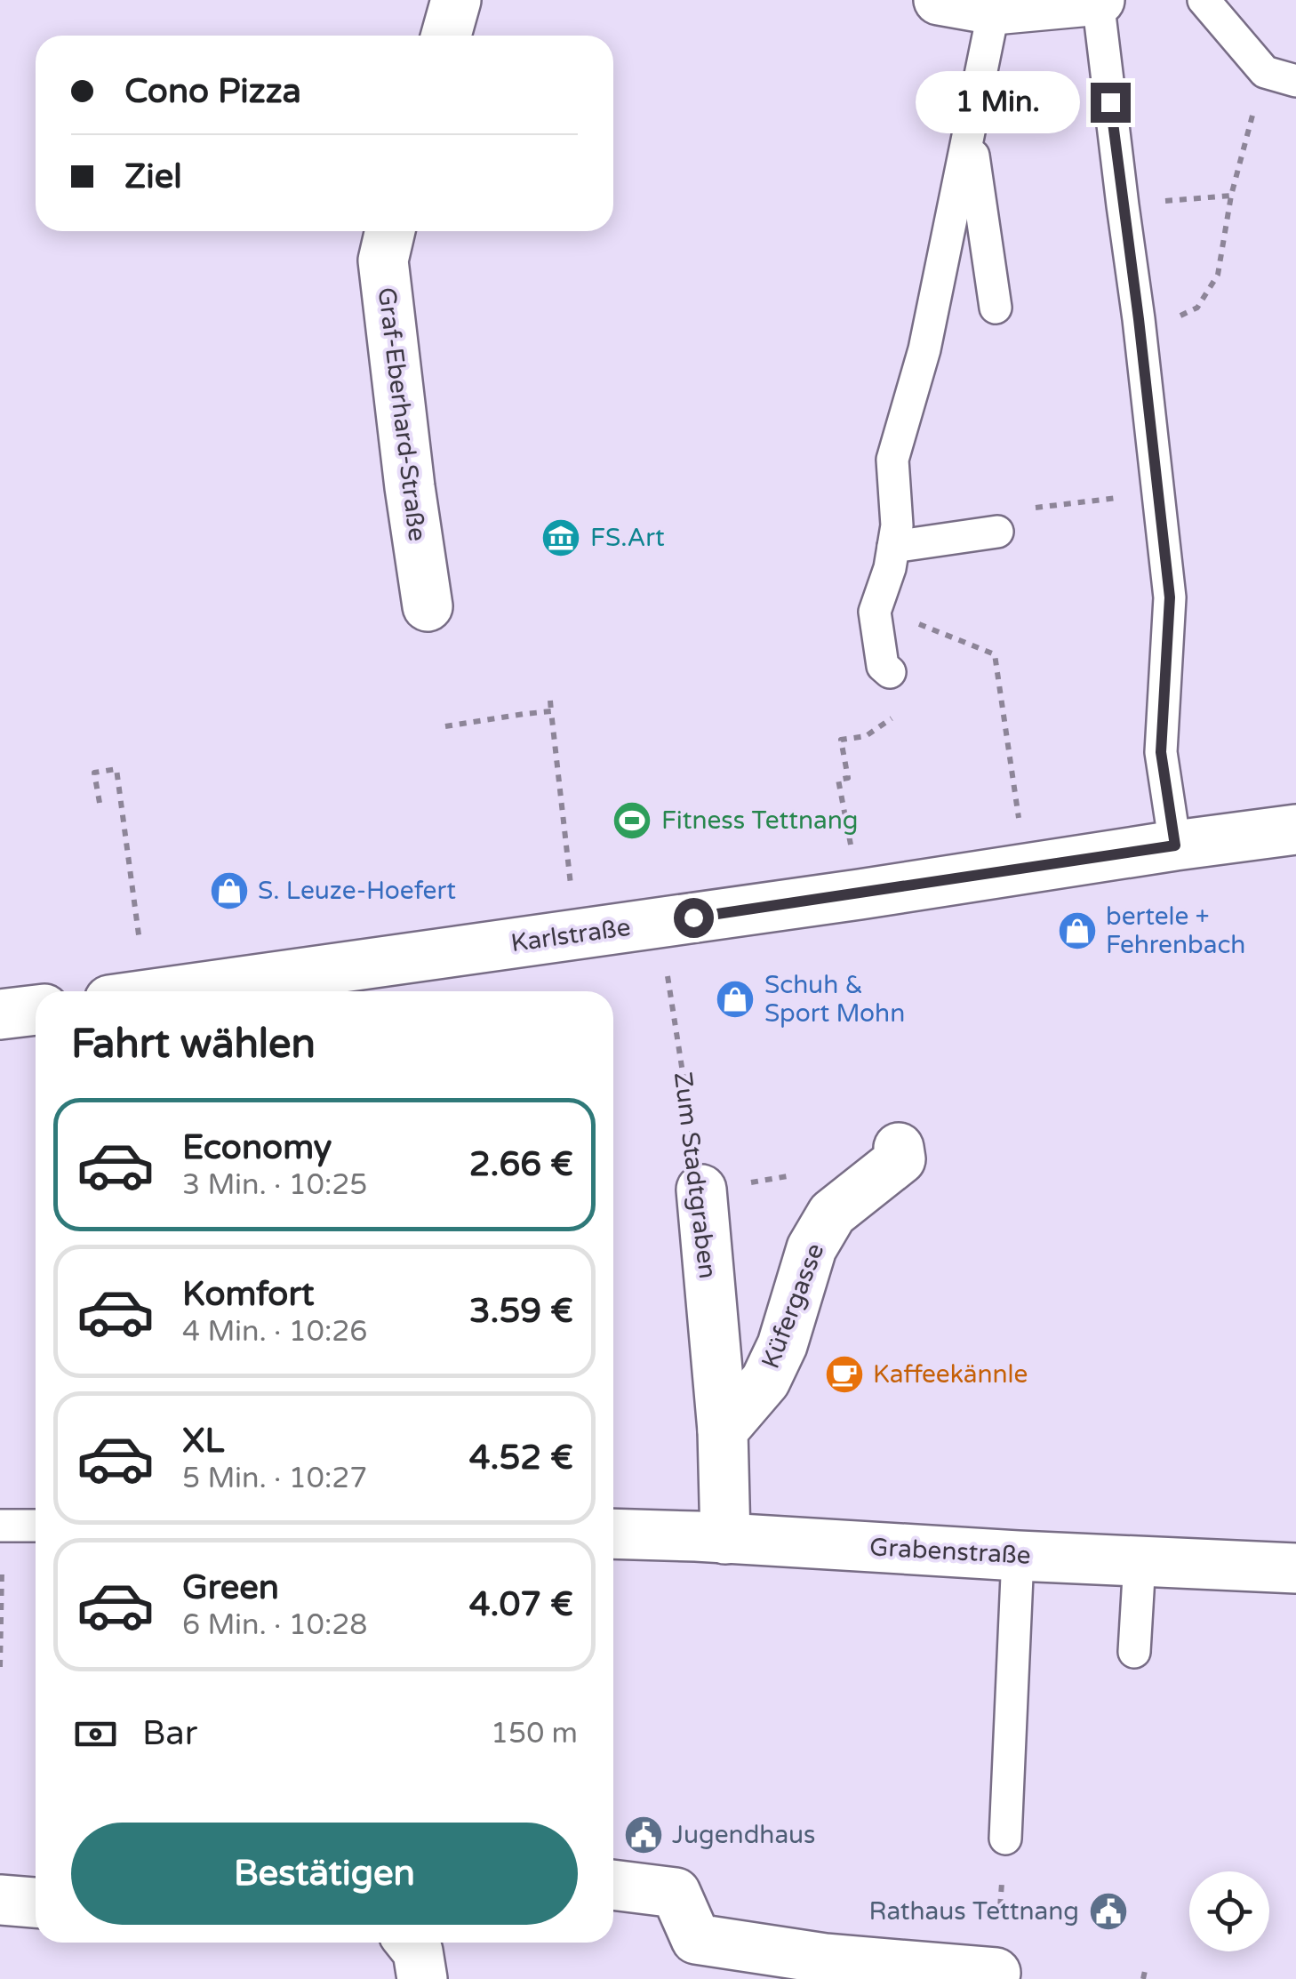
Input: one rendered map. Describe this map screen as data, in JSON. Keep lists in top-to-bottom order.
{
  "streets": {
    "street": [
      "Graf-Eberhard-Straße",
      "Karlstraße",
      "Zum Stadtgraben",
      "Küfergasse",
      "Grabenstraße"
    ]
  },
  "crossings": [
    ["Karlstraße", "Zum Stadtgraben"],
    ["Zum Stadtgraben", "Küfergasse"]
  ],
  "places": {
    "museum": ["FS.Art"],
    "sports": ["Fitness Tettnang"],
    "shop": ["S. Leuze-Hoefert", "bertele + Fehrenbach", "Schuh & Sport Mohn"],
    "cafe": ["Kaffeekännle"],
    "public building": ["Jugendhaus", "Rathaus Tettnang"]
  },
  "page": {
    "banner": ["Cono Pizza", "Ziel"],
    "bubble": "1 Min.",
    "heading": "Fahrt wählen",
    "list": [
      {
        "name": "Economy",
        "note": "3 Min. · 10:25",
        "value": "2.66 €"
      },
      {
        "name": "Komfort",
        "note": "4 Min. · 10:26",
        "value": "3.59 €"
      },
      {
        "name": "XL",
        "note": "5 Min. · 10:27",
        "value": "4.52 €"
      },
      {
        "name": "Green",
        "note": "6 Min. · 10:28",
        "value": "4.07 €"
      }
    ],
    "pay": ["Bar", "150 m"],
    "buttons": "Bestätigen"
  }
}
